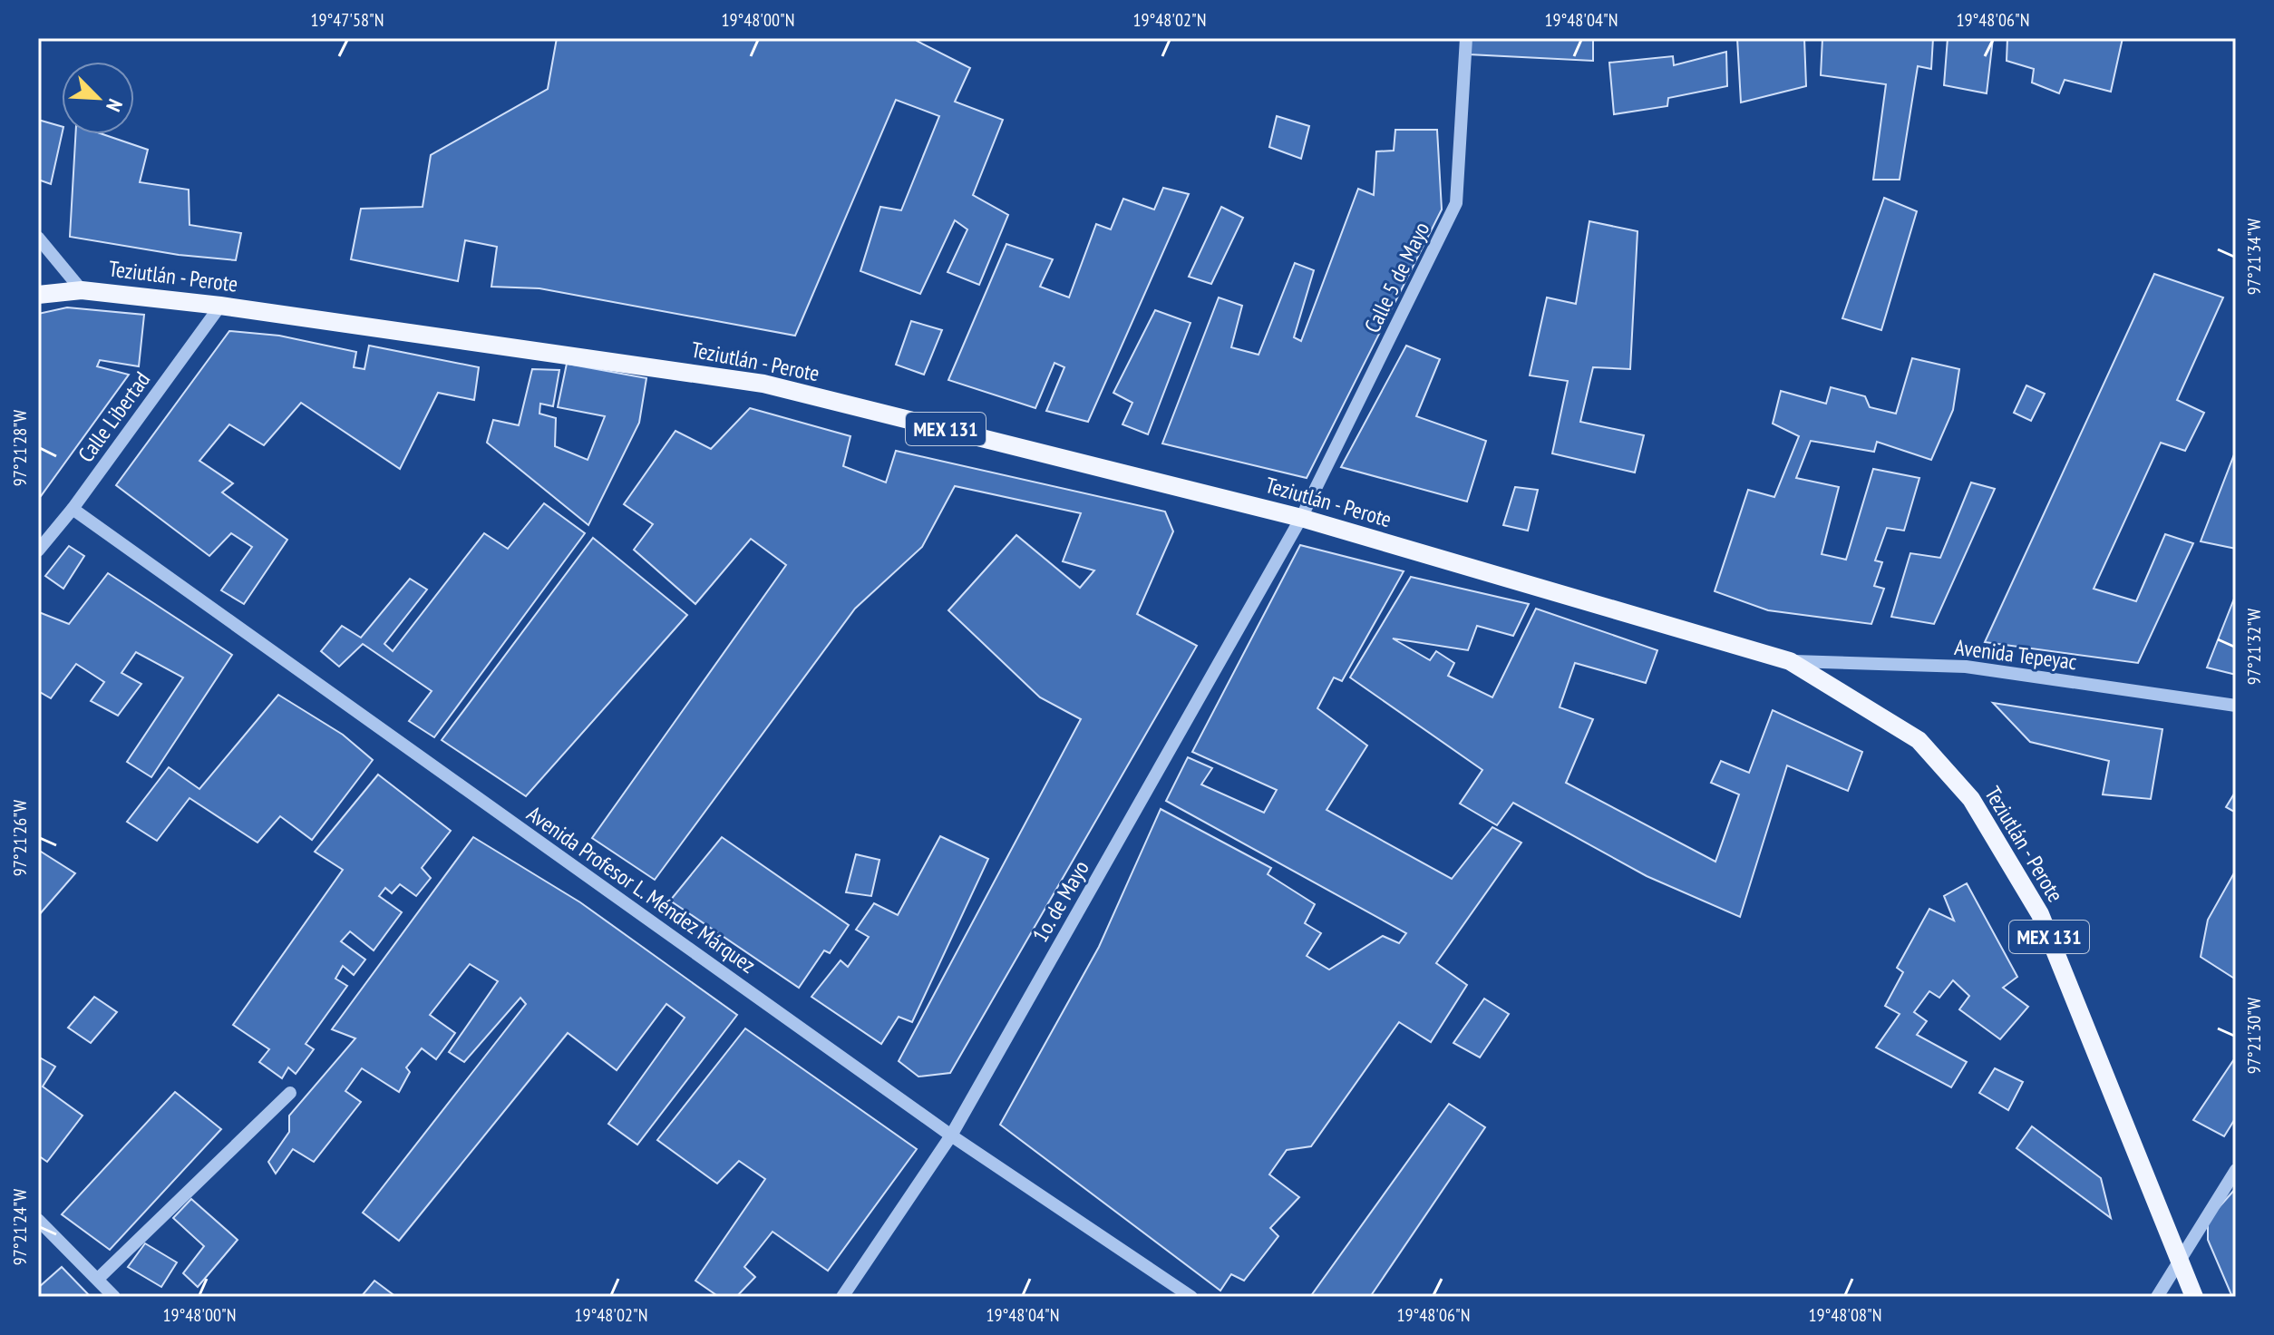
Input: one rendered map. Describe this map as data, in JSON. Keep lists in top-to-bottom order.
{
  "streets": {
    "main road": ["Teziutlán - Perote", "MEX 131"],
    "street": [
      "Calle 5 de Mayo",
      "Calle Libertad",
      "Avenida Tepeyac",
      "Avenida Profesor L. Méndez Márquez",
      "1o. de Mayo"
    ]
  },
  "crossings": [
    ["Teziutlán - Perote", "Calle 5 de Mayo"],
    ["Teziutlán - Perote", "Calle Libertad"],
    ["Teziutlán - Perote", "MEX 131"],
    ["Teziutlán - Perote", "Avenida Tepeyac"],
    ["Teziutlán - Perote", "1o. de Mayo"],
    ["Calle 5 de Mayo", "1o. de Mayo"],
    ["Calle Libertad", "Avenida Profesor L. Méndez Márquez"],
    ["Avenida Profesor L. Méndez Márquez", "1o. de Mayo"]
  ],
  "north": "bottom right",
  "coordinates": [
    "19°47'58\"N",
    "19°48'00\"N",
    "19°48'02\"N",
    "19°48'04\"N",
    "19°48'06\"N",
    "97°21'34\"W",
    "97°21'28\"W",
    "97°21'32\"W",
    "97°21'26\"W",
    "97°21'30\"W",
    "97°21'24\"W",
    "19°48'08\"N"
  ]
}
